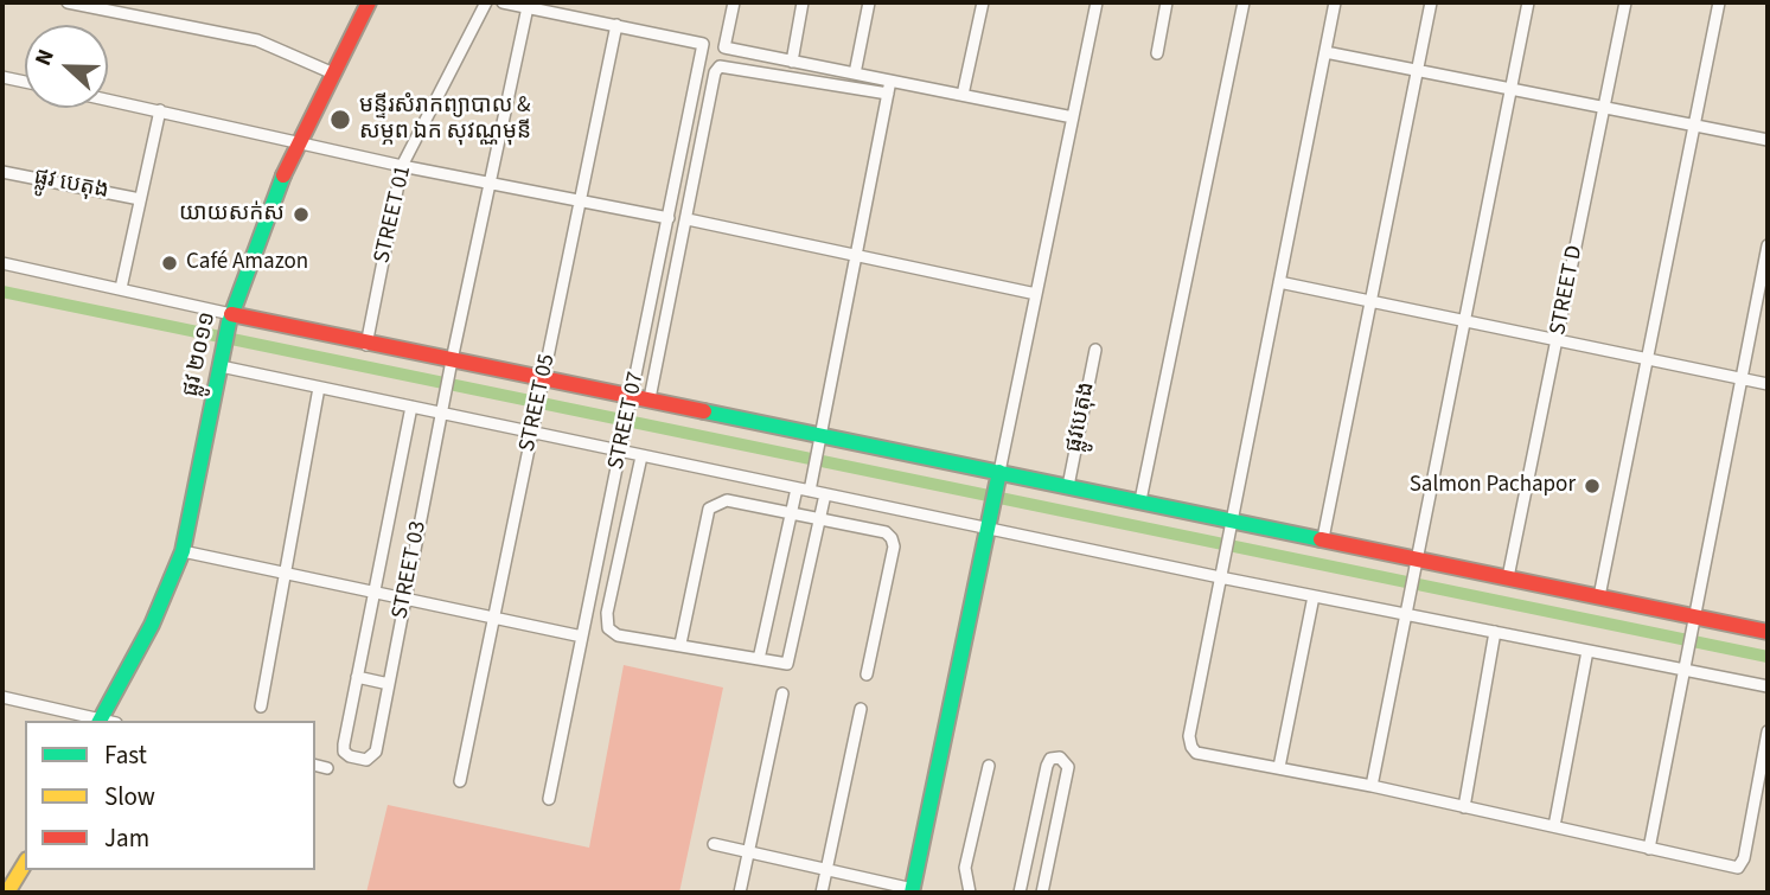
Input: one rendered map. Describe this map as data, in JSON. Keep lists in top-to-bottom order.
{
  "streets": {
    "street": [
      "ផ្លូវ បេតុង",
      "STREET 01",
      "STREET D",
      "ផ្លូវ ២០១១",
      "STREET 05",
      "ផ្លូវបេតុង",
      "STREET 07",
      "STREET 03"
    ]
  },
  "crossings": [
    ["STREET 05", "STREET 07"]
  ],
  "places": [
    "មន្ទីរសំរាកព្យាបាល & សម្ភព ឯក សុវណ្ណមុនី",
    "យាយសក់ស",
    "Café Amazon",
    "Salmon Pachapor"
  ],
  "legend": ["Fast", "Slow", "Jam"],
  "north": "left"
}
